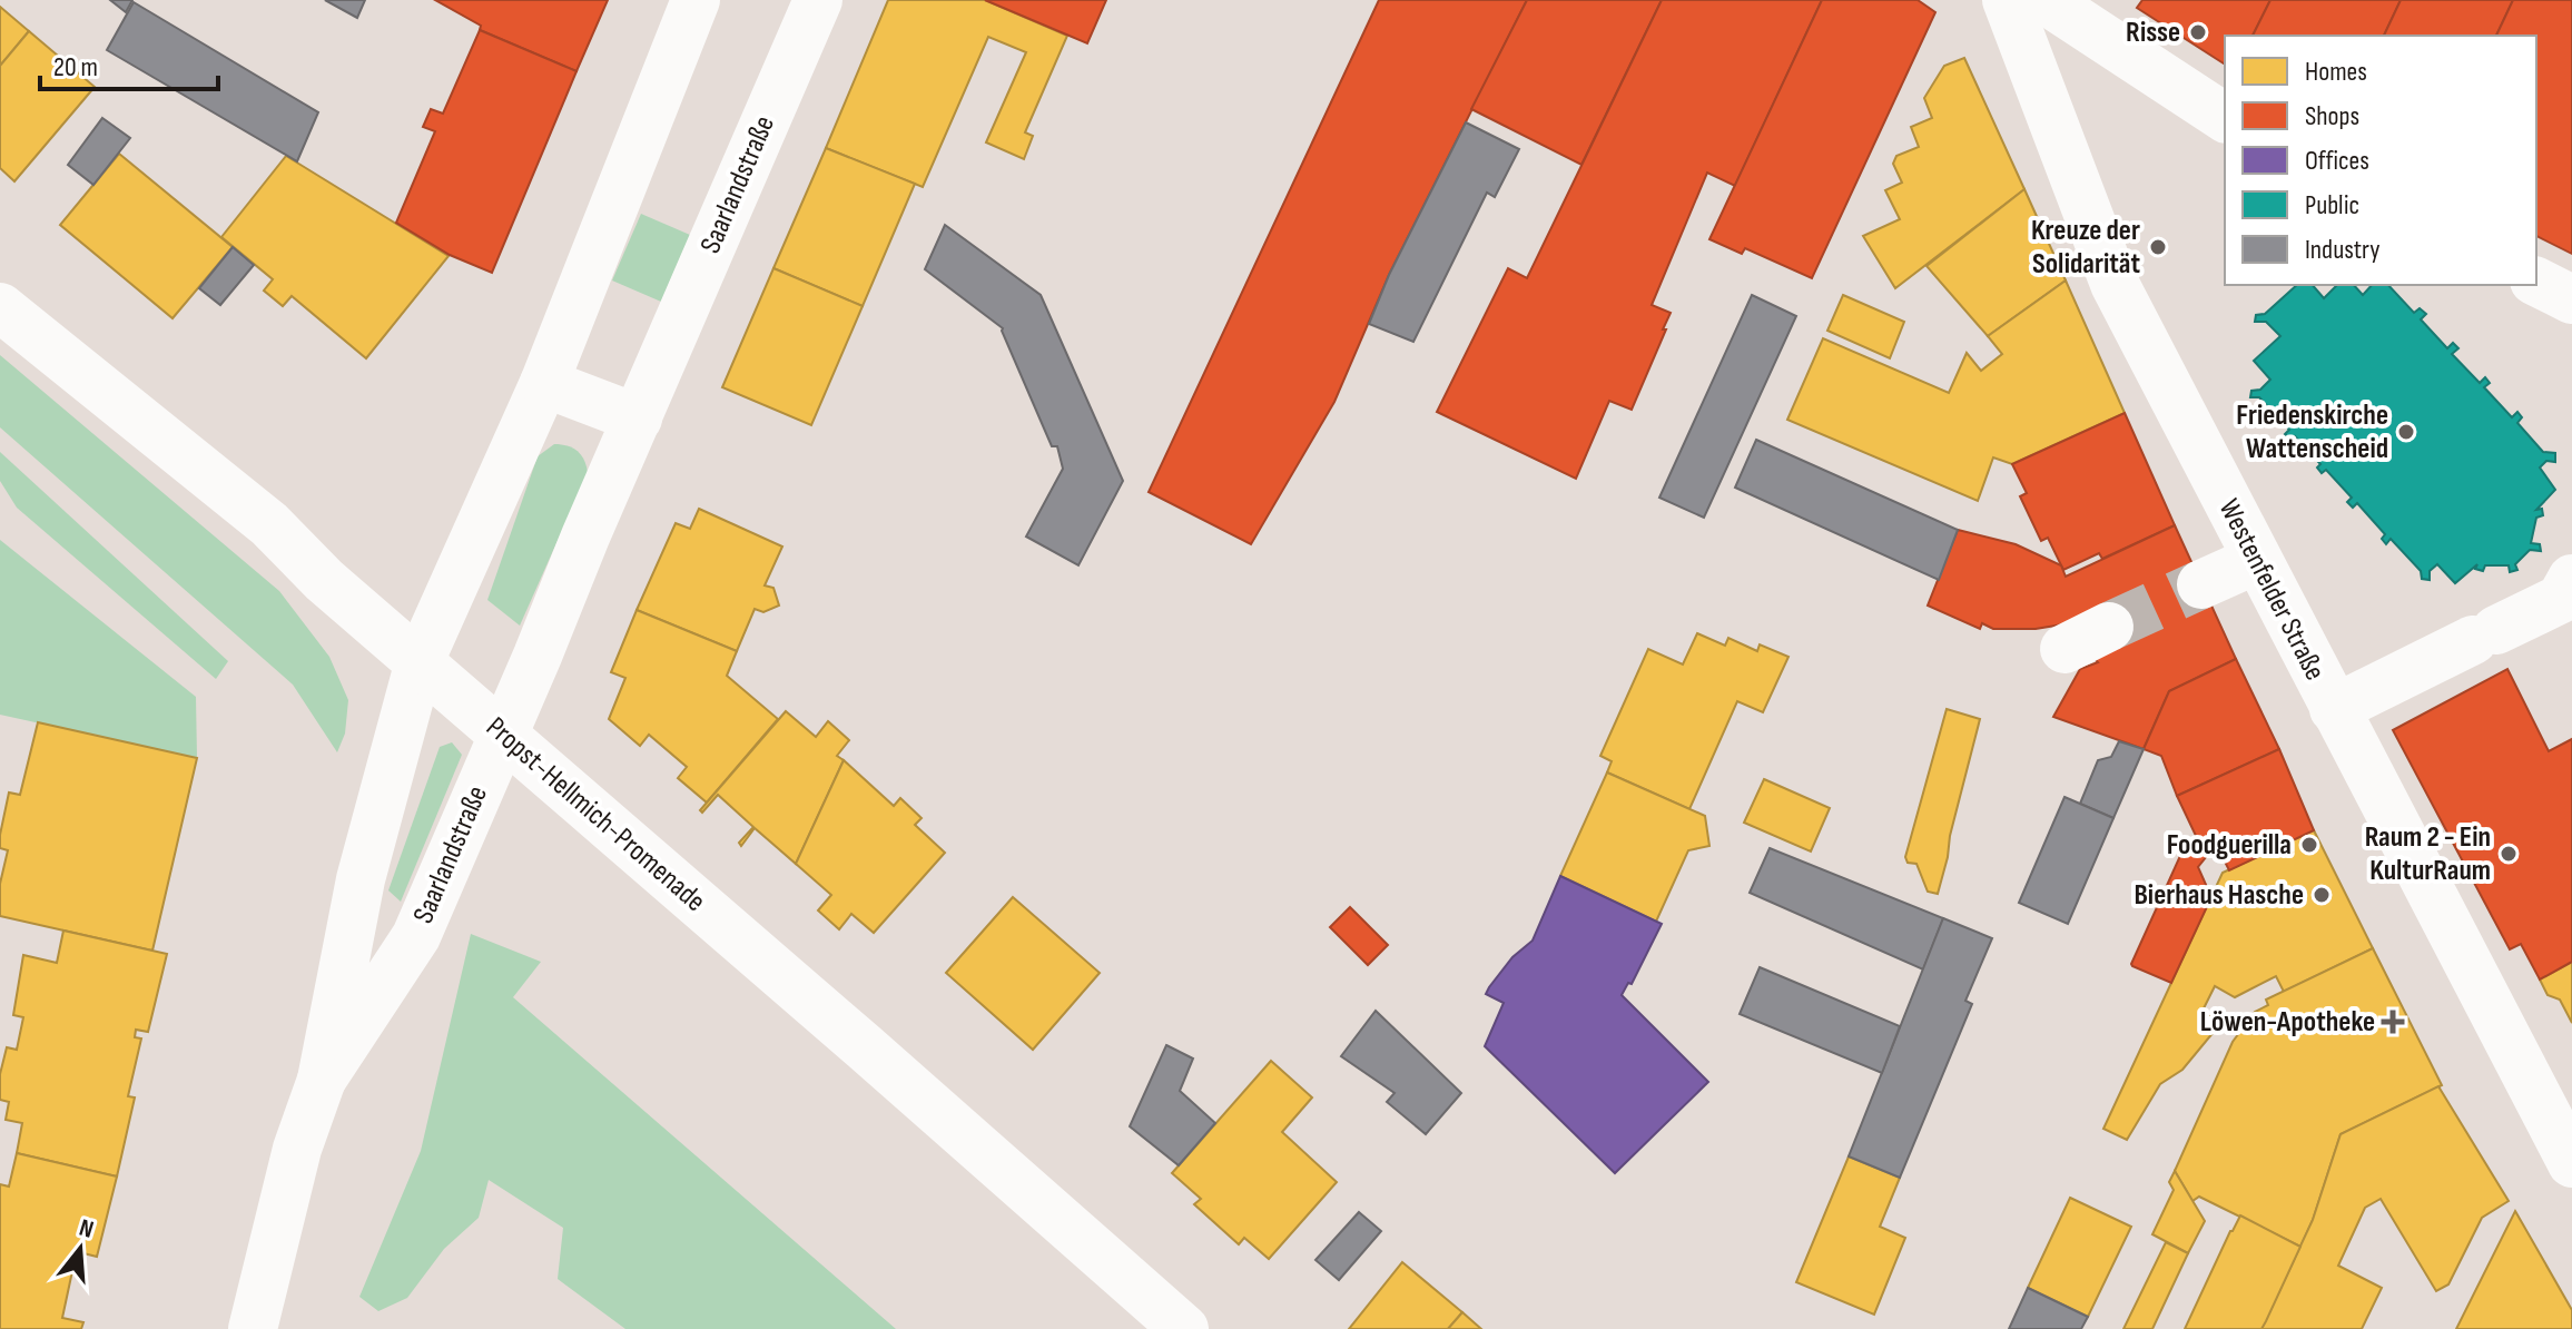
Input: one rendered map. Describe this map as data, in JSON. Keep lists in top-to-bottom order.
{
  "streets": {
    "street": ["Saarlandstraße", "Westenfelder Straße", "Propst-Hellmich-Promenade"]
  },
  "crossings": [
    ["Saarlandstraße", "Propst-Hellmich-Promenade"]
  ],
  "places": {
    "other": [
      "Risse",
      "Kreuze der Solidarität",
      "Friedenskirche Wattenscheid",
      "Foodguerilla",
      "Raum 2 - Ein KulturRaum",
      "Bierhaus Hasche"
    ],
    "health": ["Löwen-Apotheke"]
  },
  "legend": [
    "Homes",
    "Shops",
    "Offices",
    "Public",
    "Industry"
  ],
  "scale_bar": "20 m",
  "north": "top"
}
